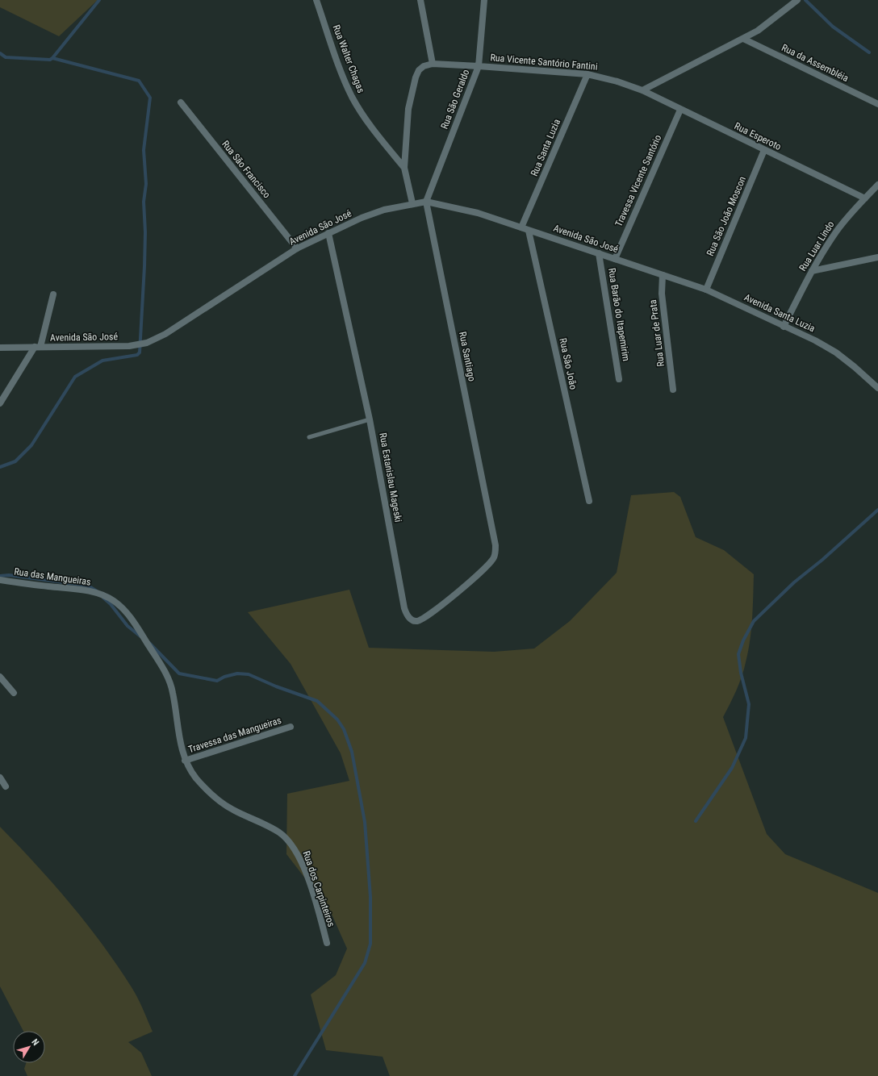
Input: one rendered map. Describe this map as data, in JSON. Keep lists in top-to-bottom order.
{
  "streets": {
    "street": [
      "Rua Walter Chagas",
      "Rua Vicente Santório Fantini",
      "Rua da Assembléia",
      "Rua São Geraldo",
      "Rua Esperoto",
      "Rua Santa Luzia",
      "Rua São Francisco",
      "Travessa Vicente Santório",
      "Rua São João Moscon",
      "Avenida São José",
      "Rua Luar Lindo",
      "Avenida Santa Luzia",
      "Rua Barão do Itapemirim",
      "Rua Luar de Prata",
      "Rua Santiago",
      "Rua São João",
      "Rua Estanislau Mageski",
      "Rua das Mangueiras",
      "Travessa das Mangueiras",
      "Rua dos Carpinteiros"
    ]
  },
  "crossings": [
    ["Rua Walter Chagas", "Rua Vicente Santório Fantini"],
    ["Rua Vicente Santório Fantini", "Rua São Geraldo"],
    ["Rua Vicente Santório Fantini", "Rua Esperoto"],
    ["Rua Vicente Santório Fantini", "Rua Santa Luzia"],
    ["Rua Vicente Santório Fantini", "Avenida São José"],
    ["Rua São Geraldo", "Avenida São José"],
    ["Rua São Geraldo", "Rua Santiago"],
    ["Rua Esperoto", "Travessa Vicente Santório"],
    ["Rua Esperoto", "Rua São João Moscon"],
    ["Rua Esperoto", "Rua Luar Lindo"],
    ["Rua Santa Luzia", "Avenida São José"],
    ["Rua São Francisco", "Avenida São José"],
    ["Travessa Vicente Santório", "Avenida São José"],
    ["Rua São João Moscon", "Avenida Santa Luzia"],
    ["Avenida São José", "Avenida Santa Luzia"],
    ["Avenida São José", "Rua Barão do Itapemirim"],
    ["Avenida São José", "Rua Luar de Prata"],
    ["Avenida São José", "Rua Santiago"],
    ["Avenida São José", "Rua São João"],
    ["Avenida São José", "Rua Estanislau Mageski"],
    ["Rua Luar Lindo", "Avenida Santa Luzia"],
    ["Avenida Santa Luzia", "Rua Luar de Prata"],
    ["Rua Santiago", "Rua Estanislau Mageski"],
    ["Rua das Mangueiras", "Travessa das Mangueiras"],
    ["Rua das Mangueiras", "Rua dos Carpinteiros"],
    ["Travessa das Mangueiras", "Rua dos Carpinteiros"]
  ],
  "north": "top right"
}
